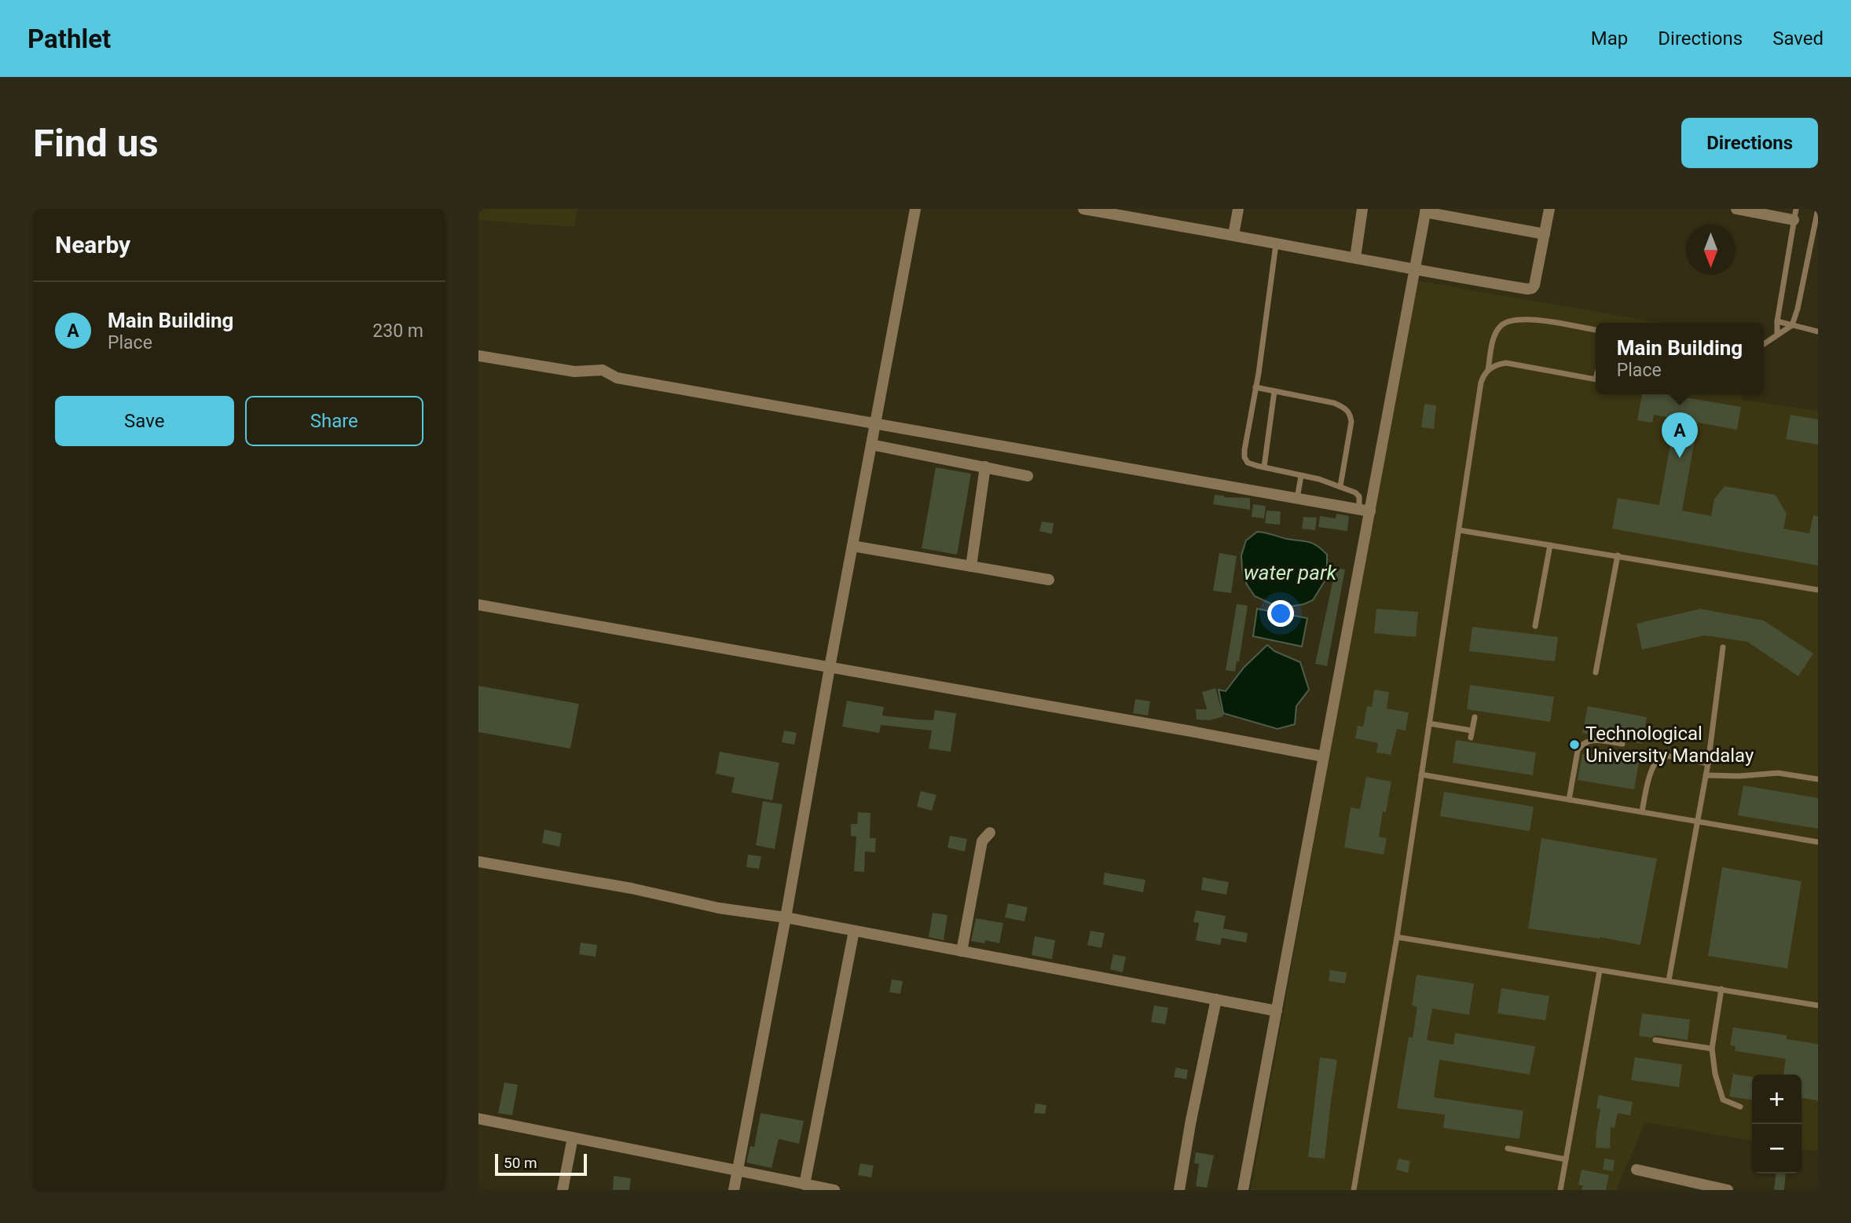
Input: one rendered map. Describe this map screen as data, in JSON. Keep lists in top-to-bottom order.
{
  "water": ["water park"],
  "places": ["Technological University Mandalay"],
  "scale_bar": "50 m",
  "north": "bottom",
  "page": {
    "header": "Pathlet",
    "nav": ["Map", "Directions", "Saved"],
    "buttons": [
      "Directions",
      ["Save", "Share"]
    ],
    "title": "Find us",
    "heading": "Nearby",
    "list": [
      {
        "mark": "A",
        "name": "Main Building",
        "note": "Place",
        "value": "230 m"
      }
    ],
    "popup": ["Main Building", "Place"],
    "pins": "A",
    "map_buttons": ["+", "−"],
    "scale": "50 m"
  }
}
